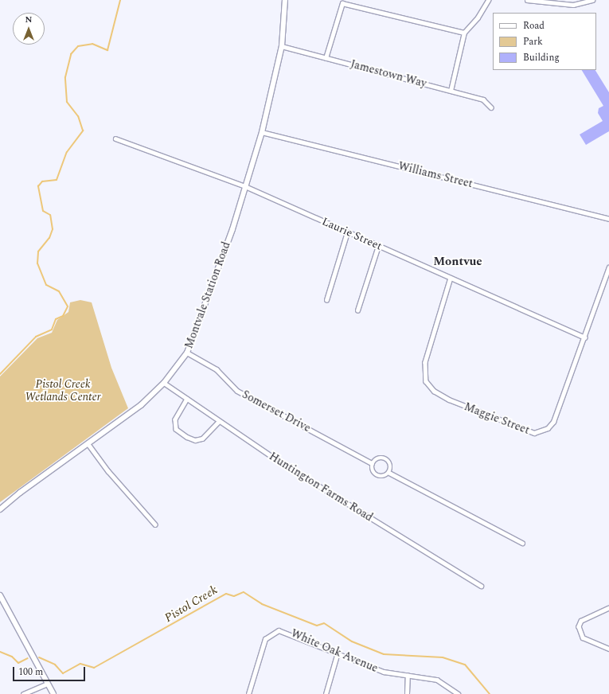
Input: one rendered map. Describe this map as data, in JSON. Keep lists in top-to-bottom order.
{
  "streets": {
    "street": [
      "Jamestown Way",
      "Williams Street",
      "Laurie Street",
      "Montvale Station Road",
      "Somerset Drive",
      "Maggie Street",
      "Huntington Farms Road",
      "White Oak Avenue"
    ]
  },
  "crossings": [
    ["Jamestown Way", "Montvale Station Road"],
    ["Williams Street", "Montvale Station Road"],
    ["Laurie Street", "Montvale Station Road"],
    ["Laurie Street", "Maggie Street"],
    ["Montvale Station Road", "Somerset Drive"],
    ["Montvale Station Road", "Huntington Farms Road"]
  ],
  "districts": ["Montvue"],
  "water": ["Pistol Creek"],
  "parks": ["Pistol Creek Wetlands Center"],
  "legend": ["Road", "Park", "Building"],
  "scale_bar": "100 m",
  "north": "top"
}
